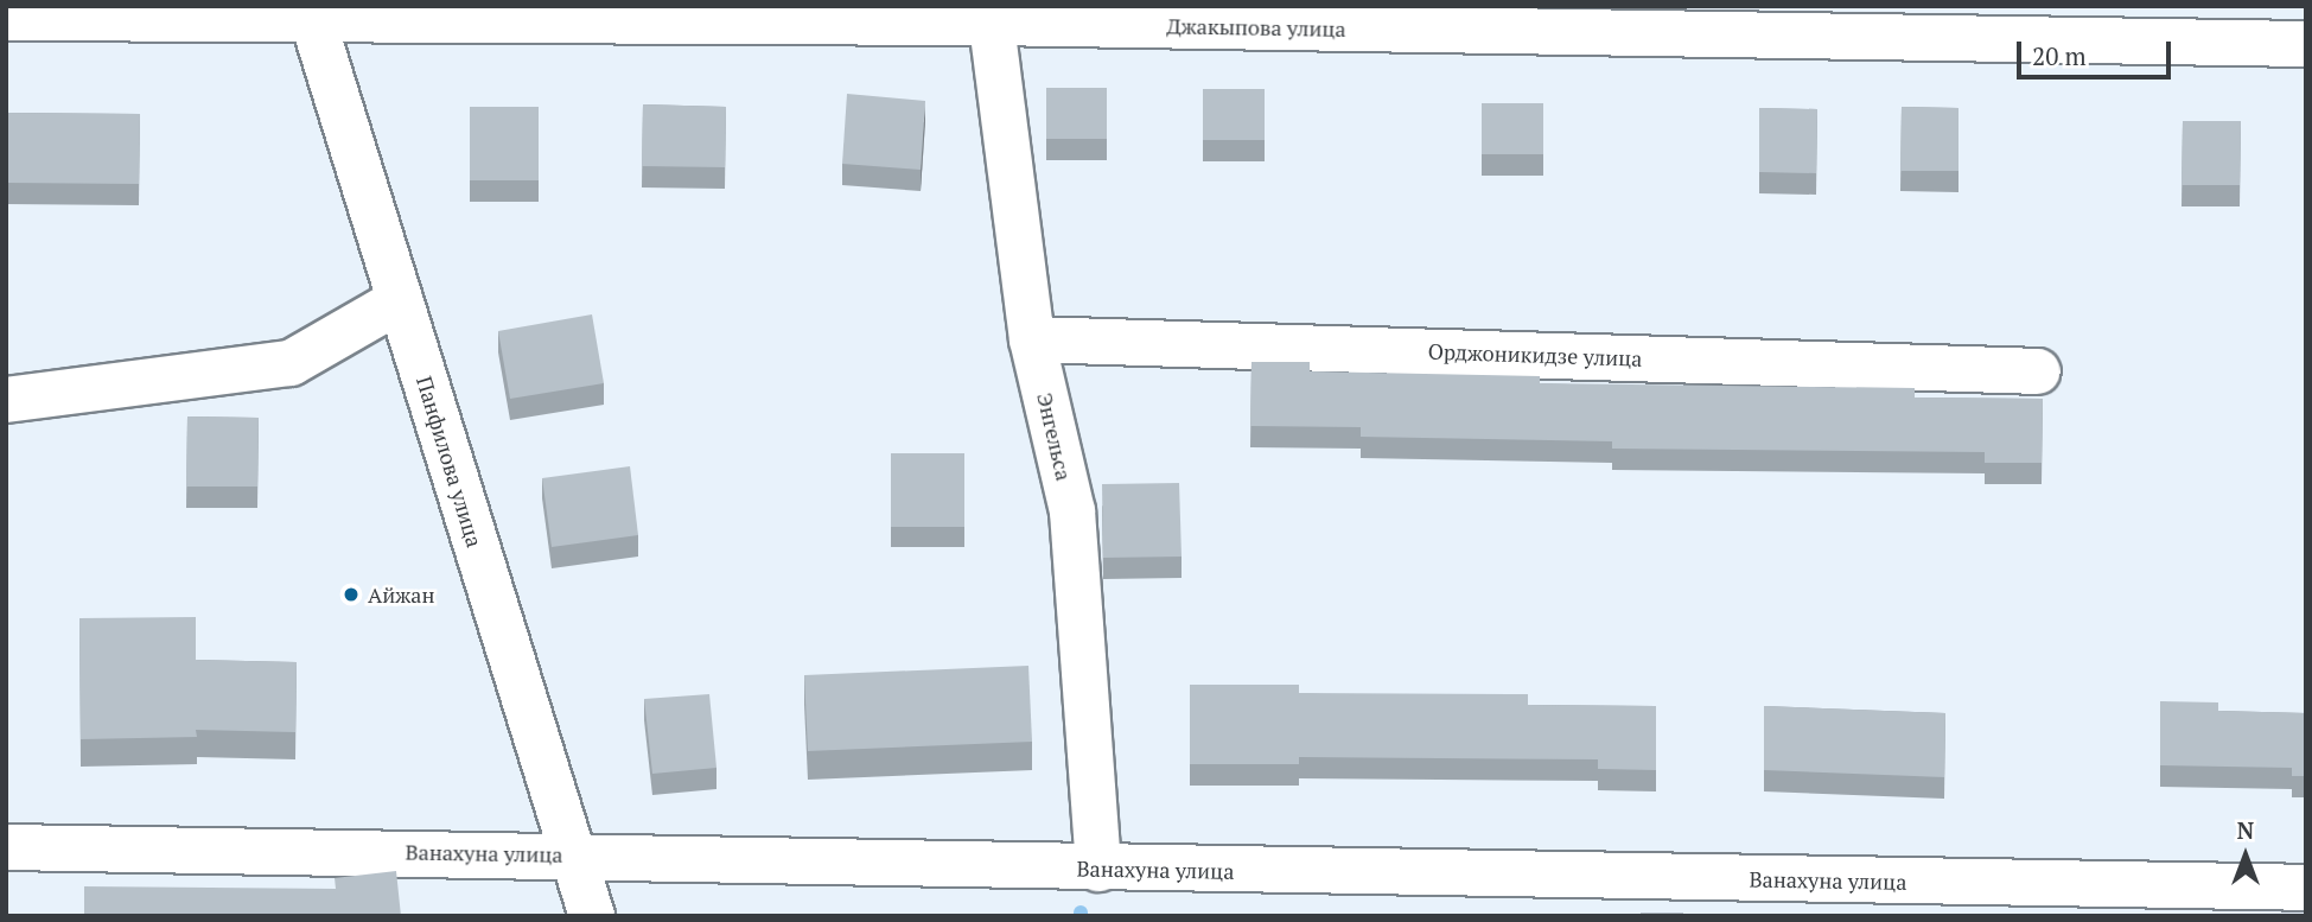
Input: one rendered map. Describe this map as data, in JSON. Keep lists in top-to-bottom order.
{
  "streets": {
    "street": [
      "Джакыпова улица",
      "Орджоникидзе улица",
      "Энгельса",
      "Панфилова улица",
      "Ванахуна улица"
    ]
  },
  "crossings": [
    ["Джакыпова улица", "Энгельса"],
    ["Джакыпова улица", "Панфилова улица"],
    ["Орджоникидзе улица", "Энгельса"],
    ["Энгельса", "Ванахуна улица"],
    ["Панфилова улица", "Ванахуна улица"]
  ],
  "places": ["Айжан"],
  "scale_bar": "20 m",
  "north": "top"
}
